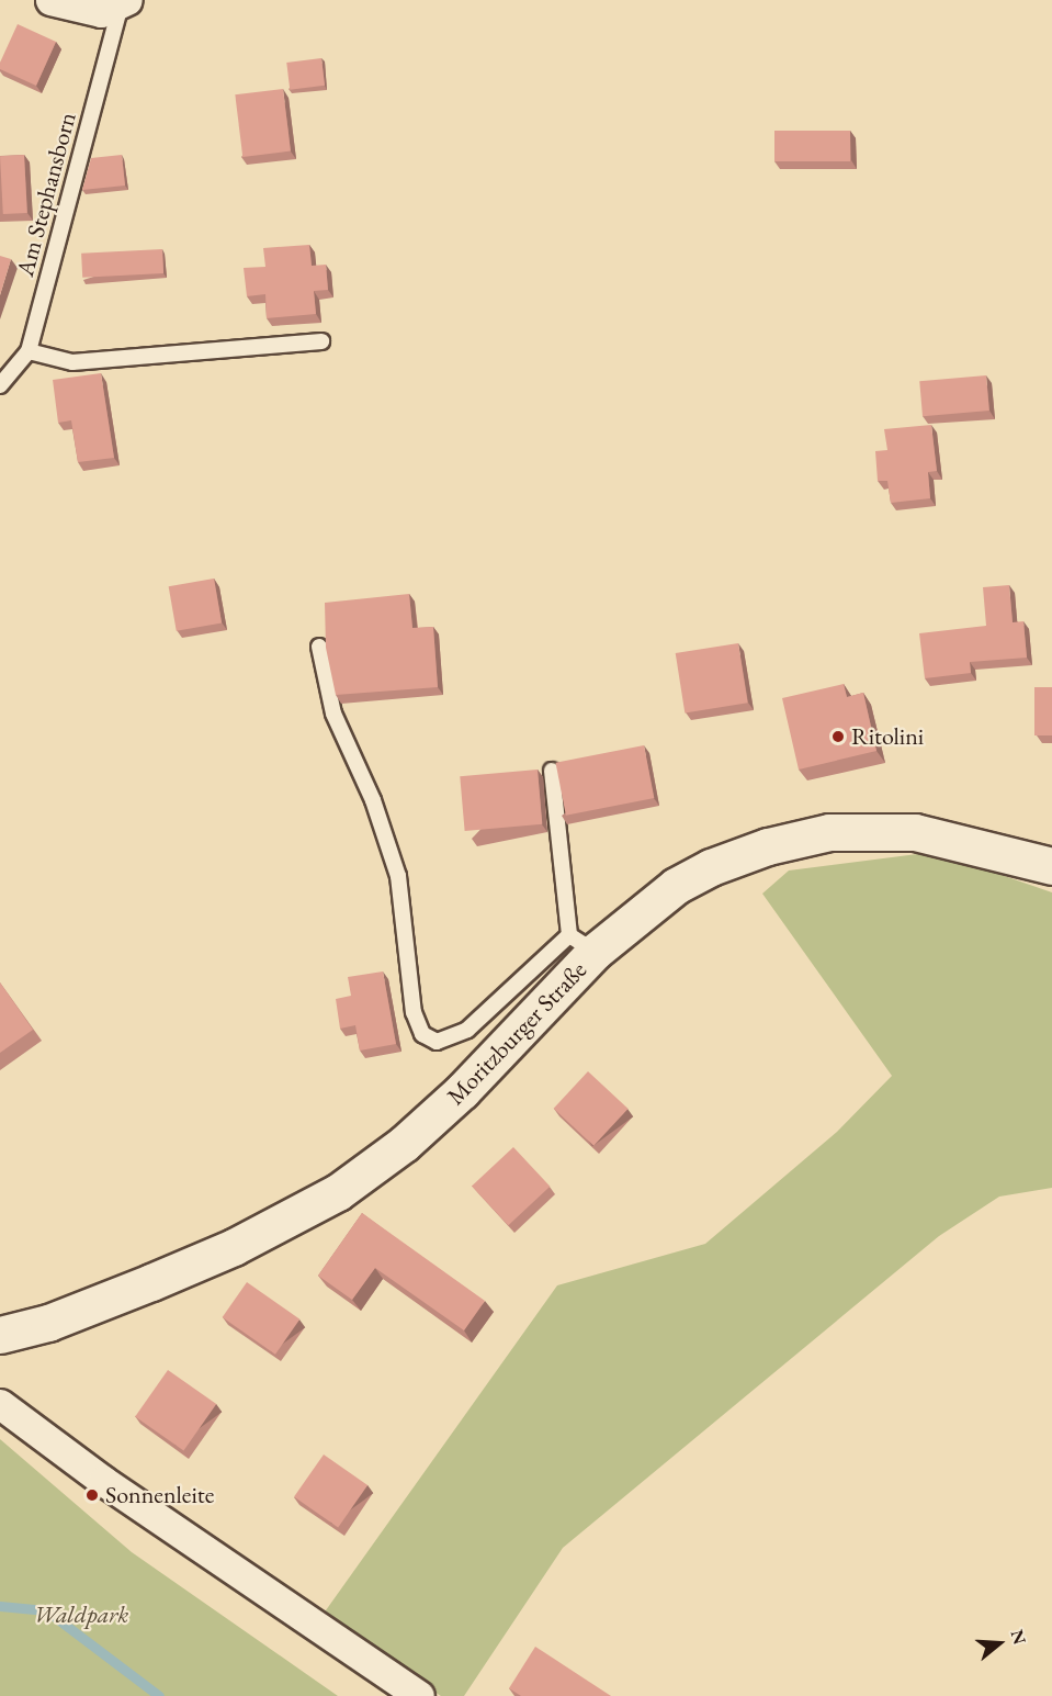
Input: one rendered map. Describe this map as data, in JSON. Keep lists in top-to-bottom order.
{
  "streets": {
    "street": ["Moritzburger Straße"],
    "lane": ["Am Stephansborn"]
  },
  "parks": ["Waldpark"],
  "places": ["Ritolini", "Sonnenleite"],
  "north": "right"
}
